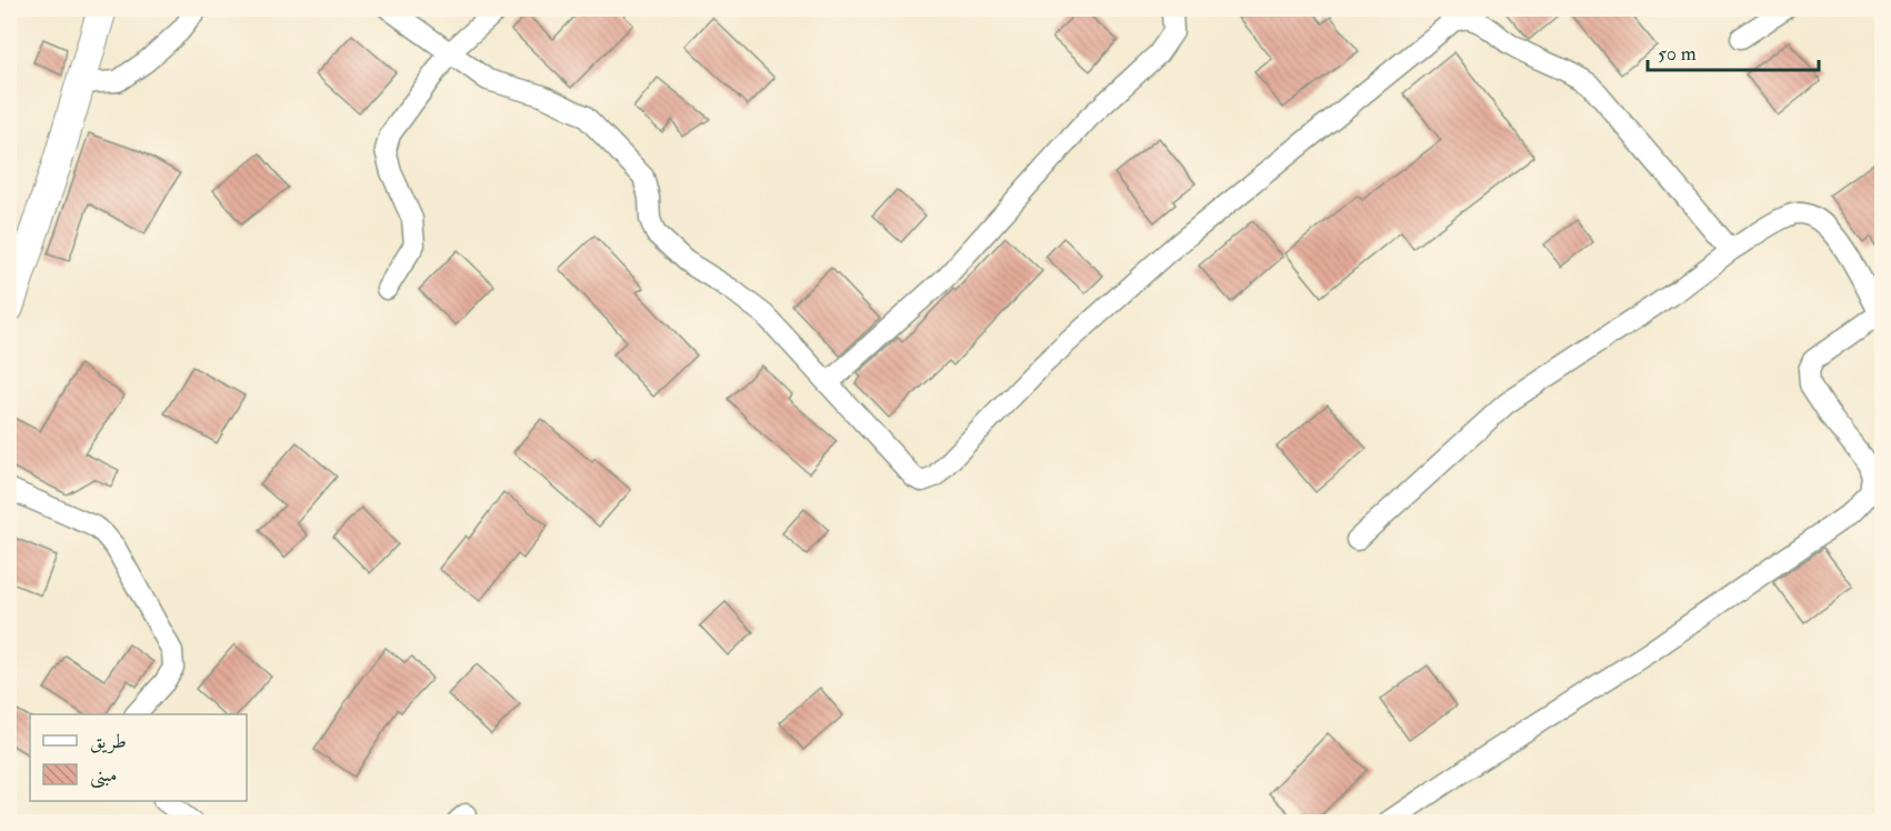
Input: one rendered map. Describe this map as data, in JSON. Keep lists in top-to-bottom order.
{
  "legend": ["طريق", "مبنى"],
  "scale_bar": "50 m"
}
